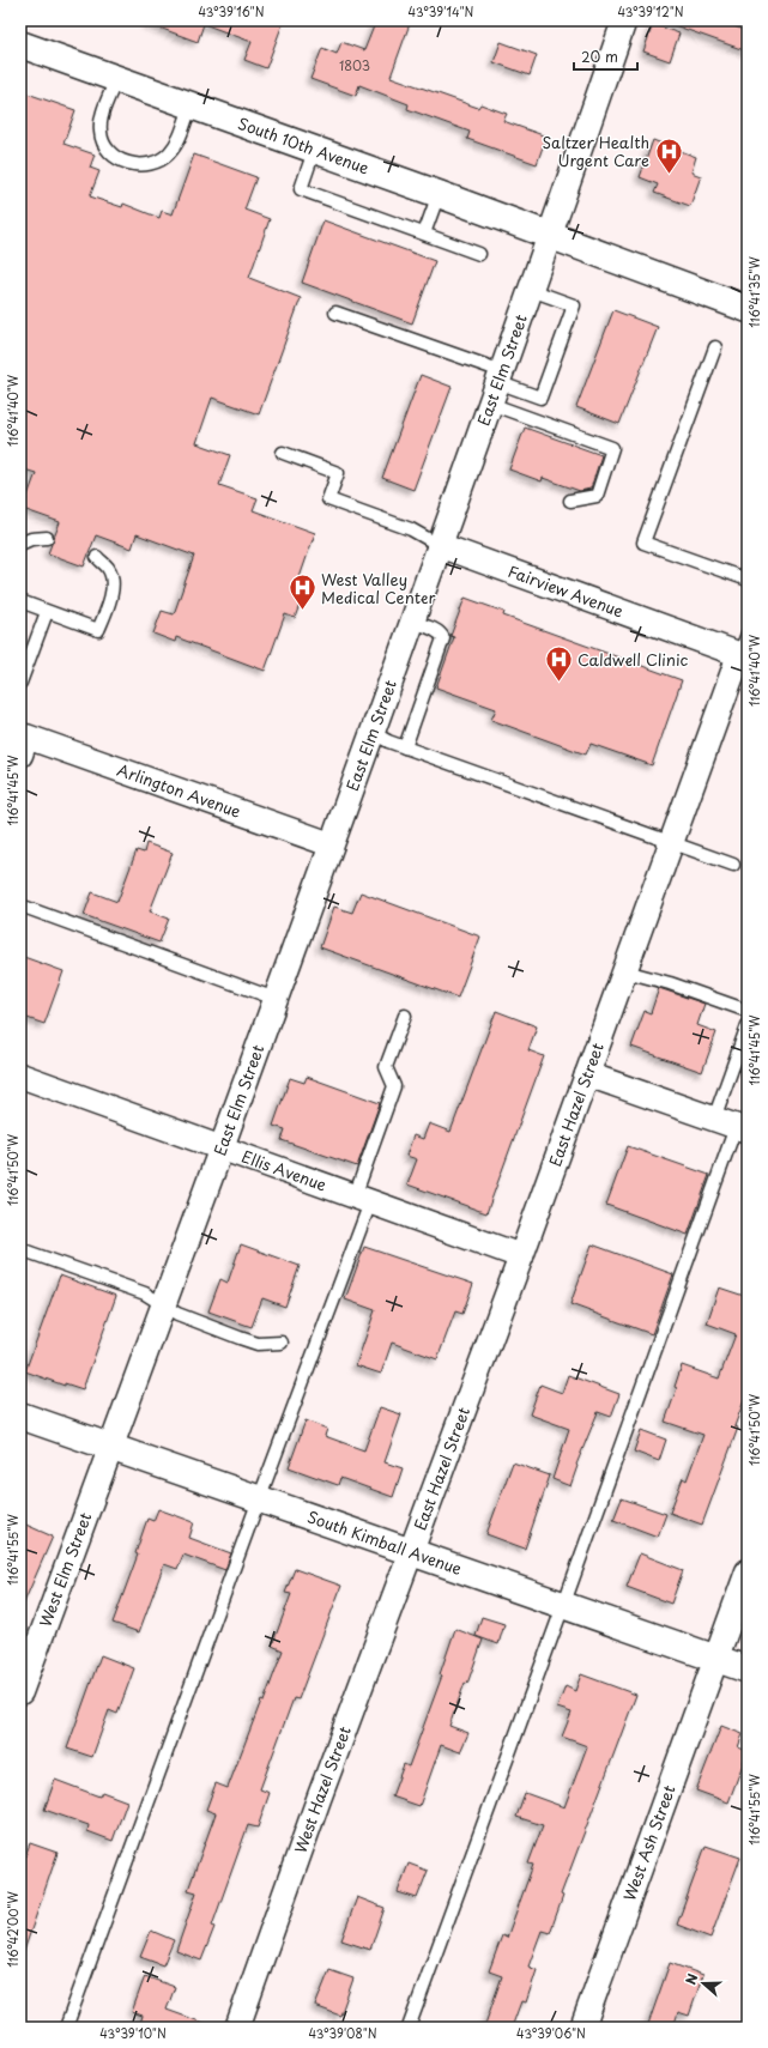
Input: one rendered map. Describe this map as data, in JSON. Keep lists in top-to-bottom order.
{
  "streets": {
    "street": [
      "South 10th Avenue",
      "East Elm Street",
      "Fairview Avenue",
      "Arlington Avenue",
      "East Hazel Street",
      "Ellis Avenue",
      "South Kimball Avenue",
      "West Elm Street",
      "West Hazel Street",
      "West Ash Street"
    ]
  },
  "crossings": [
    ["South 10th Avenue", "East Elm Street"],
    ["East Elm Street", "Fairview Avenue"],
    ["East Elm Street", "Arlington Avenue"],
    ["East Elm Street", "Ellis Avenue"],
    ["East Elm Street", "South Kimball Avenue"],
    ["East Elm Street", "West Elm Street"],
    ["Fairview Avenue", "East Hazel Street"],
    ["East Hazel Street", "Ellis Avenue"],
    ["East Hazel Street", "South Kimball Avenue"],
    ["East Hazel Street", "West Hazel Street"],
    ["South Kimball Avenue", "West Elm Street"],
    ["South Kimball Avenue", "West Hazel Street"],
    ["South Kimball Avenue", "West Ash Street"]
  ],
  "places": {
    "hospital": ["Saltzer Health Urgent Care", "West Valley Medical Center", "Caldwell Clinic"]
  },
  "house_numbers": ["1803"],
  "scale_bar": "20 m",
  "north": "left",
  "coordinates": [
    "43°39'16\"N",
    "43°39'14\"N",
    "43°39'12\"N",
    "116°41'35\"W",
    "116°41'40\"W",
    "116°41'45\"W",
    "116°41'50\"W",
    "116°41'55\"W",
    "116°42'00\"W",
    "43°39'10\"N",
    "43°39'08\"N",
    "43°39'06\"N"
  ]
}
